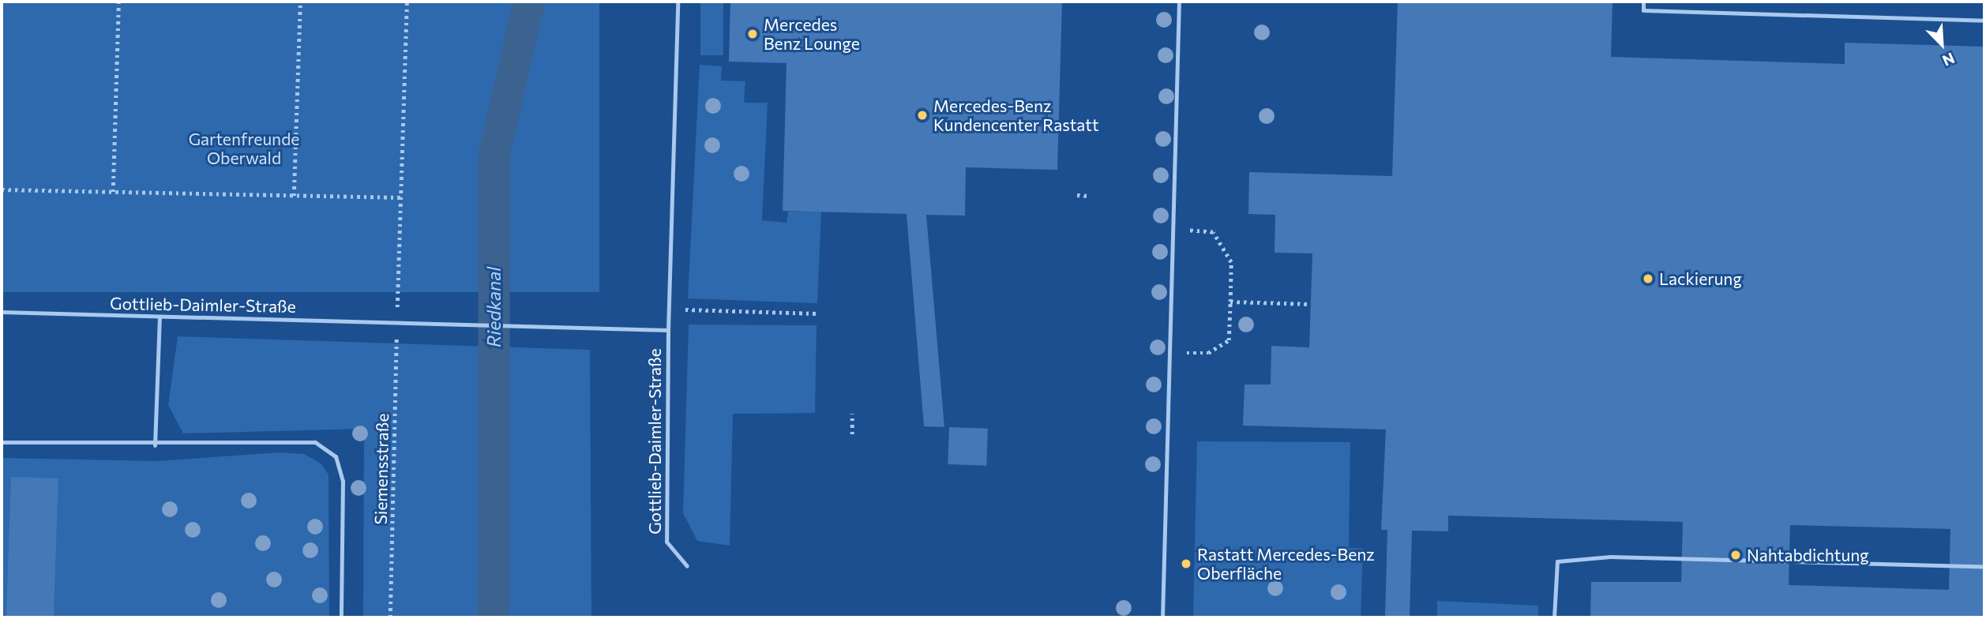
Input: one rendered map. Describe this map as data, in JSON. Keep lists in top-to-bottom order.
{
  "streets": {
    "lane": ["Gottlieb-Daimler-Straße"],
    "path": ["Siemensstraße"]
  },
  "crossings": [
    ["Gottlieb-Daimler-Straße", "Siemensstraße"]
  ],
  "water": ["Riedkanal"],
  "parks": ["Gartenfreunde Oberwald"],
  "places": [
    "Mercedes Benz Lounge",
    "Mercedes-Benz Kundencenter Rastatt",
    "Lackierung",
    "Nahtabdichtung",
    "Rastatt Mercedes-Benz Oberfläche"
  ],
  "north": "bottom right"
}
